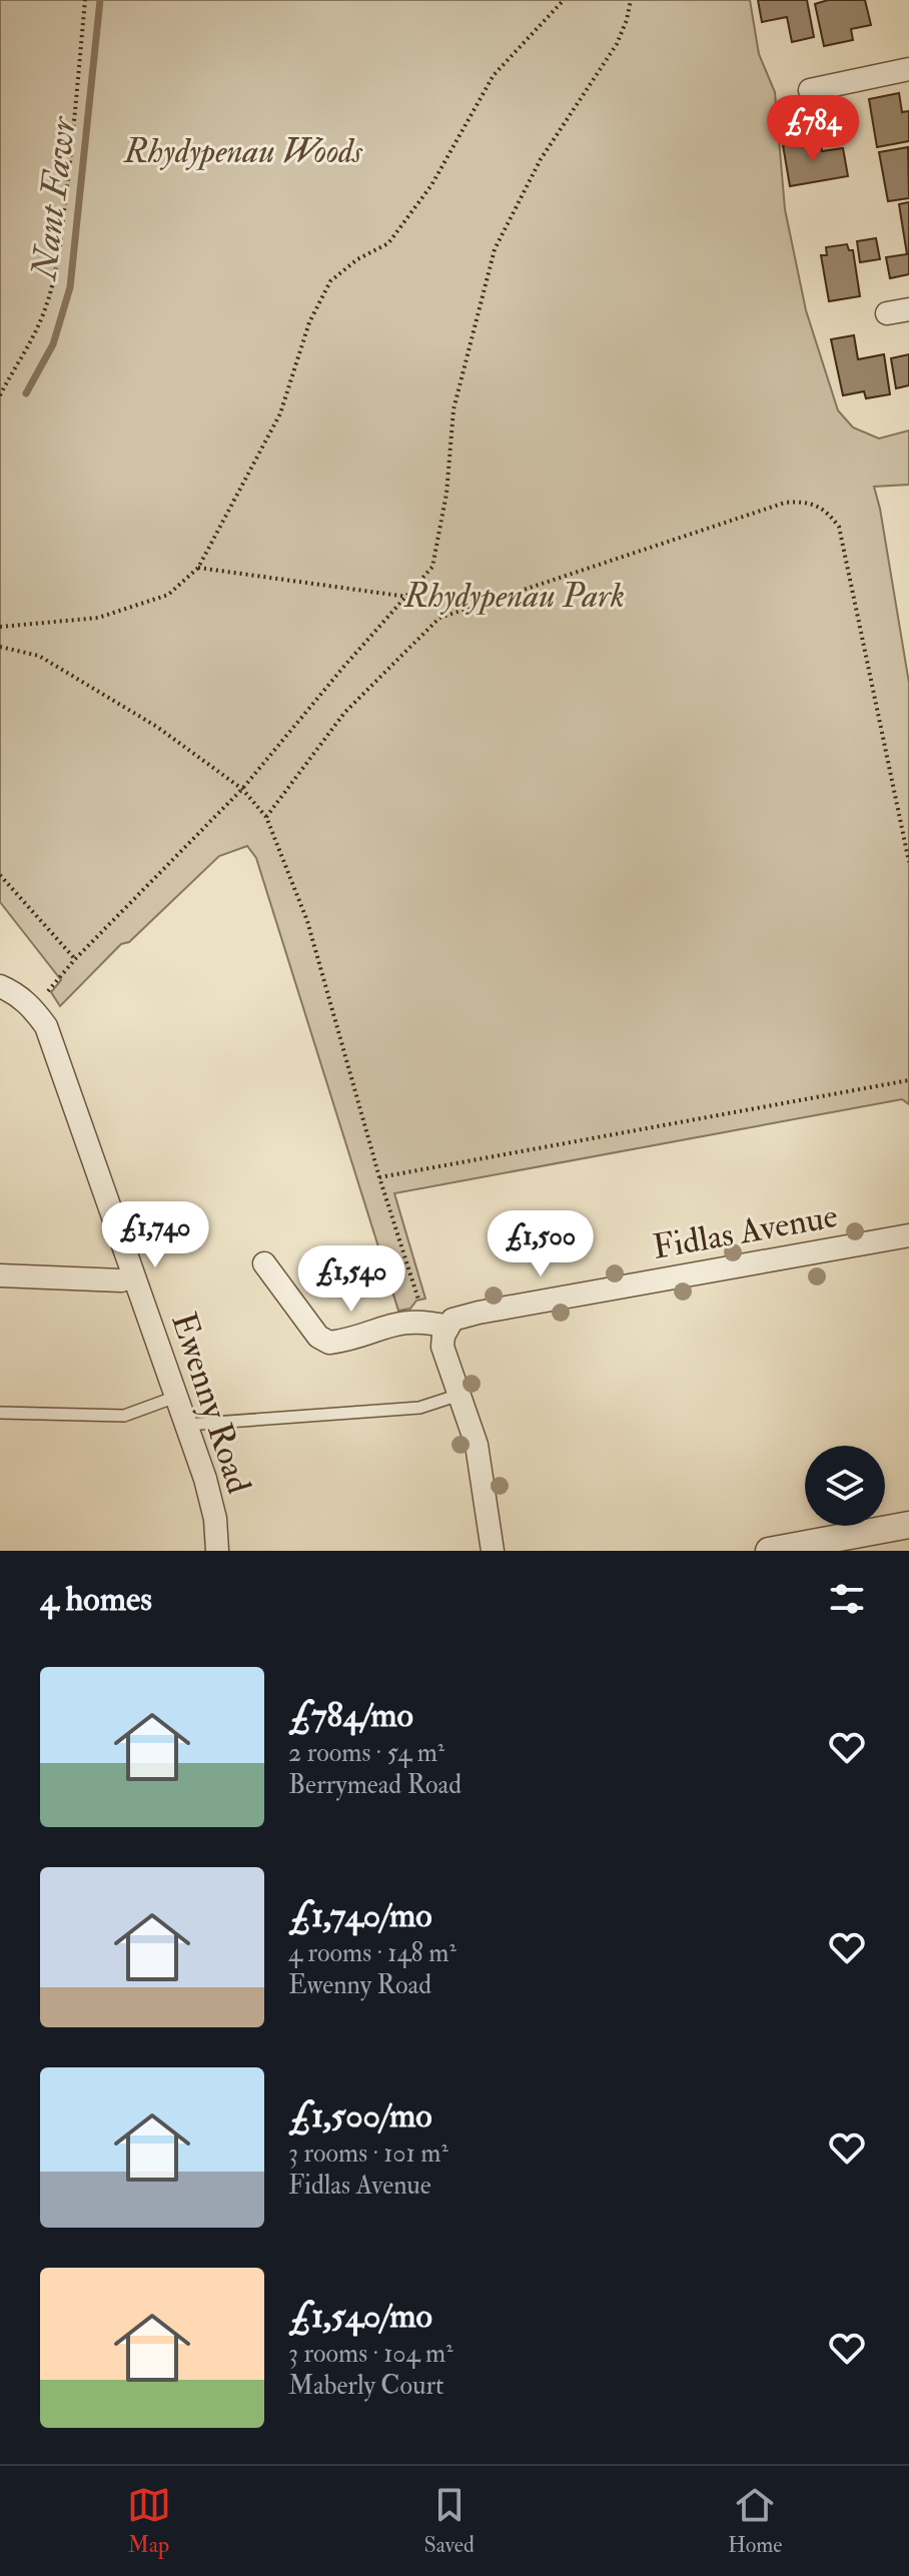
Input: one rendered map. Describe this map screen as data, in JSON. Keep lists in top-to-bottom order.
{
  "streets": {
    "street": ["Fidlas Avenue", "Ewenny Road"]
  },
  "water": ["Nant Fawr"],
  "parks": ["Rhydypenau Woods", "Rhydypenau Park"],
  "page": {
    "price": [
      "£784",
      "£1,740",
      "£1,500",
      "£1,540"
    ],
    "heading": "4 homes",
    "list": [
      {
        "name": "£784/mo",
        "note": "2 rooms · 54 m² · Berrymead Road"
      },
      {
        "name": "£1,740/mo",
        "note": "4 rooms · 148 m² · Ewenny Road"
      },
      {
        "name": "£1,500/mo",
        "note": "3 rooms · 101 m² · Fidlas Avenue"
      },
      {
        "name": "£1,540/mo",
        "note": "3 rooms · 104 m² · Maberly Court"
      }
    ],
    "tabs": ["Map", "Saved", "Home"]
  }
}
